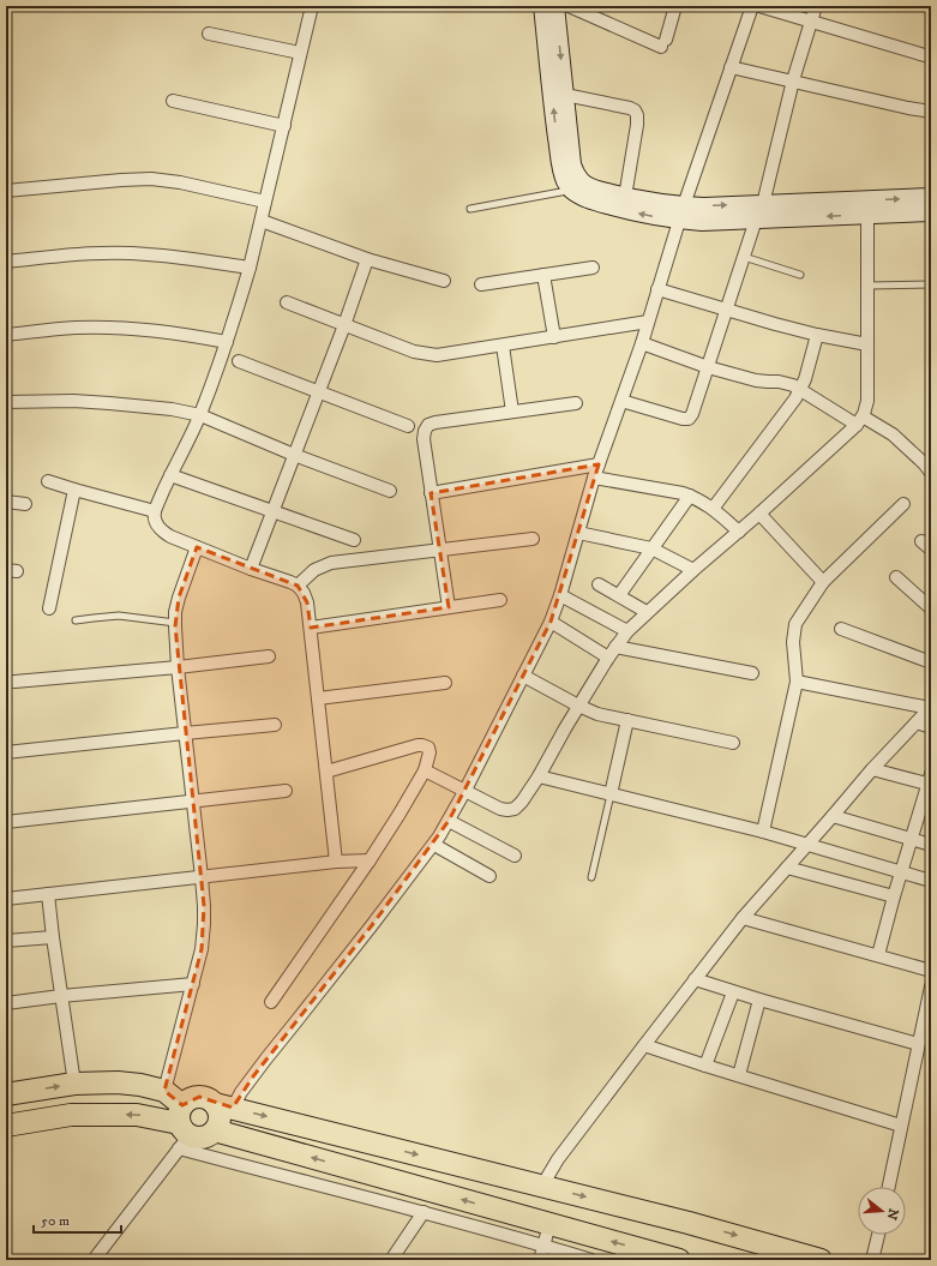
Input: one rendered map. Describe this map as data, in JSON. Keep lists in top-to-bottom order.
{
  "scale_bar": "50 m",
  "north": "right"
}
